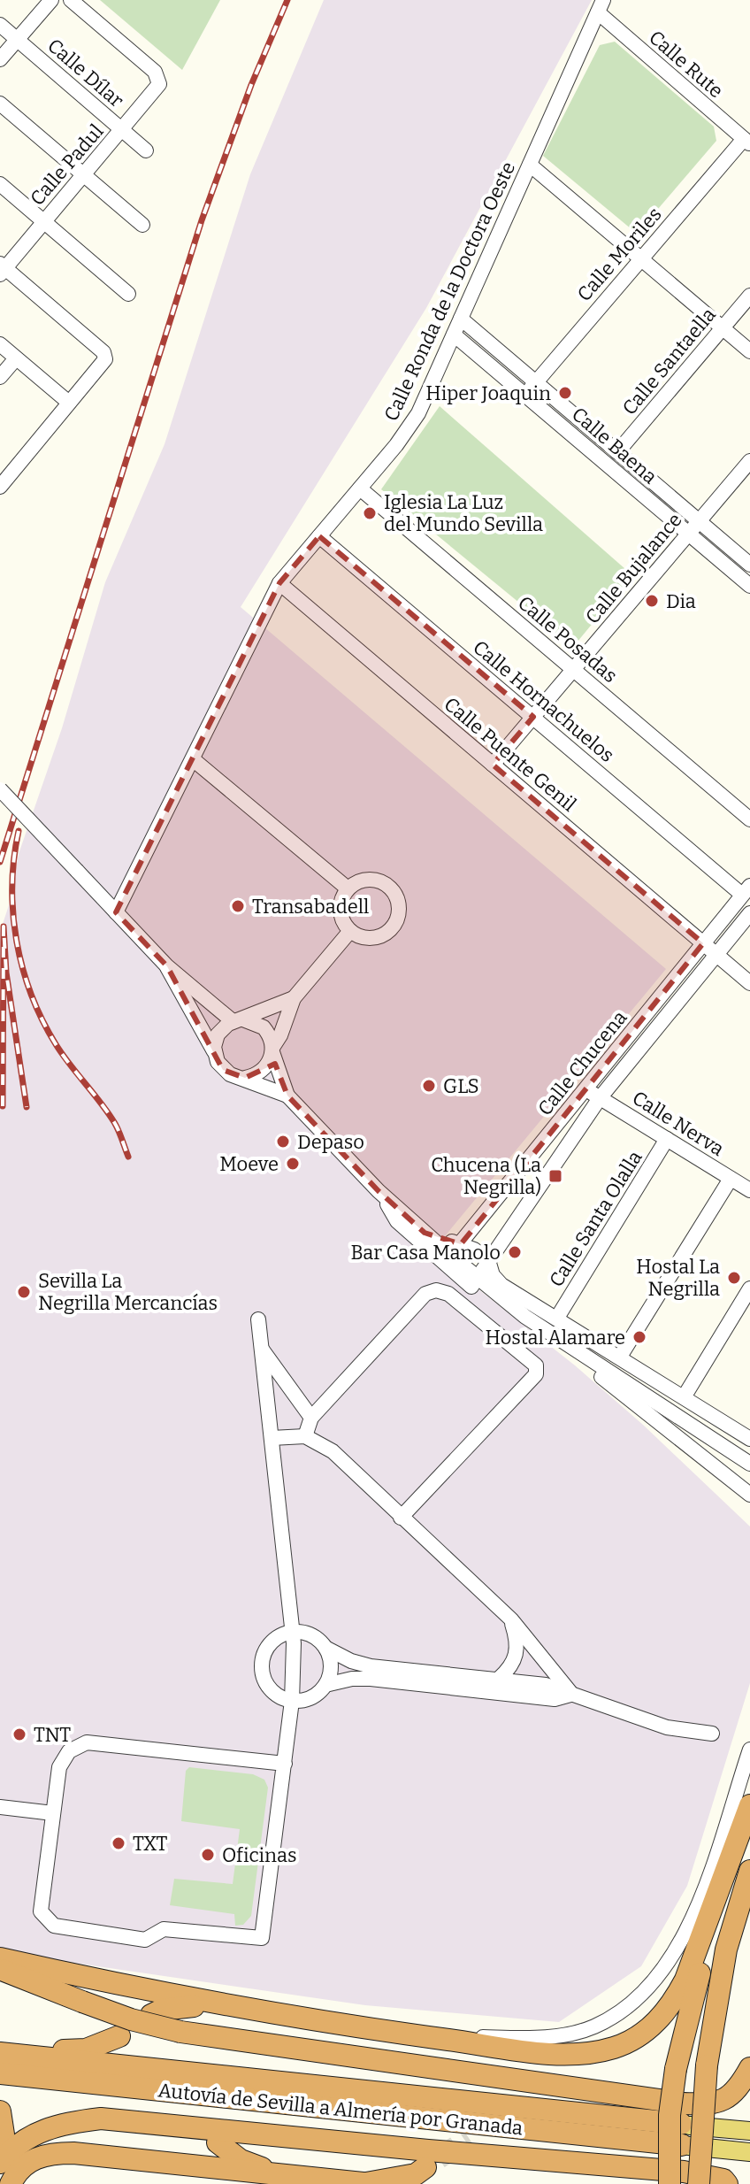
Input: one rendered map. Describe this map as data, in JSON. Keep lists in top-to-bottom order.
{
  "streets": {
    "highway": ["Autovía de Sevilla a Almería por Granada"],
    "street": [
      "Calle Rute",
      "Calle Dílar",
      "Calle Padul",
      "Calle Moriles",
      "Calle Ronda de la Doctora Oeste",
      "Calle Santaella",
      "Calle Baena",
      "Calle Bujalance",
      "Calle Posadas",
      "Calle Hornachuelos",
      "Calle Puente Genil",
      "Calle Chucena",
      "Calle Nerva",
      "Calle Santa Olalla"
    ]
  },
  "crossings": [
    ["Calle Rute", "Calle Moriles"],
    ["Calle Rute", "Calle Ronda de la Doctora Oeste"],
    ["Calle Dílar", "Calle Padul"],
    ["Calle Moriles", "Calle Baena"],
    ["Calle Ronda de la Doctora Oeste", "Calle Baena"],
    ["Calle Ronda de la Doctora Oeste", "Calle Posadas"],
    ["Calle Ronda de la Doctora Oeste", "Calle Hornachuelos"],
    ["Calle Ronda de la Doctora Oeste", "Calle Puente Genil"],
    ["Calle Santaella", "Calle Baena"],
    ["Calle Baena", "Calle Bujalance"],
    ["Calle Bujalance", "Calle Posadas"],
    ["Calle Bujalance", "Calle Hornachuelos"],
    ["Calle Bujalance", "Calle Puente Genil"],
    ["Calle Hornachuelos", "Calle Chucena"],
    ["Calle Puente Genil", "Calle Chucena"],
    ["Calle Chucena", "Calle Nerva"],
    ["Calle Nerva", "Calle Santa Olalla"]
  ],
  "places": {
    "other": [
      "Hiper Joaquin",
      "Iglesia La Luz del Mundo Sevilla",
      "Dia",
      "Transabadell",
      "GLS",
      "Depaso",
      "Moeve",
      "Bar Casa Manolo",
      "Hostal La Negrilla",
      "Sevilla La Negrilla Mercancías",
      "Hostal Alamare",
      "TNT",
      "TXT",
      "Oficinas"
    ],
    "transit": ["Chucena (La Negrilla)"]
  }
}
